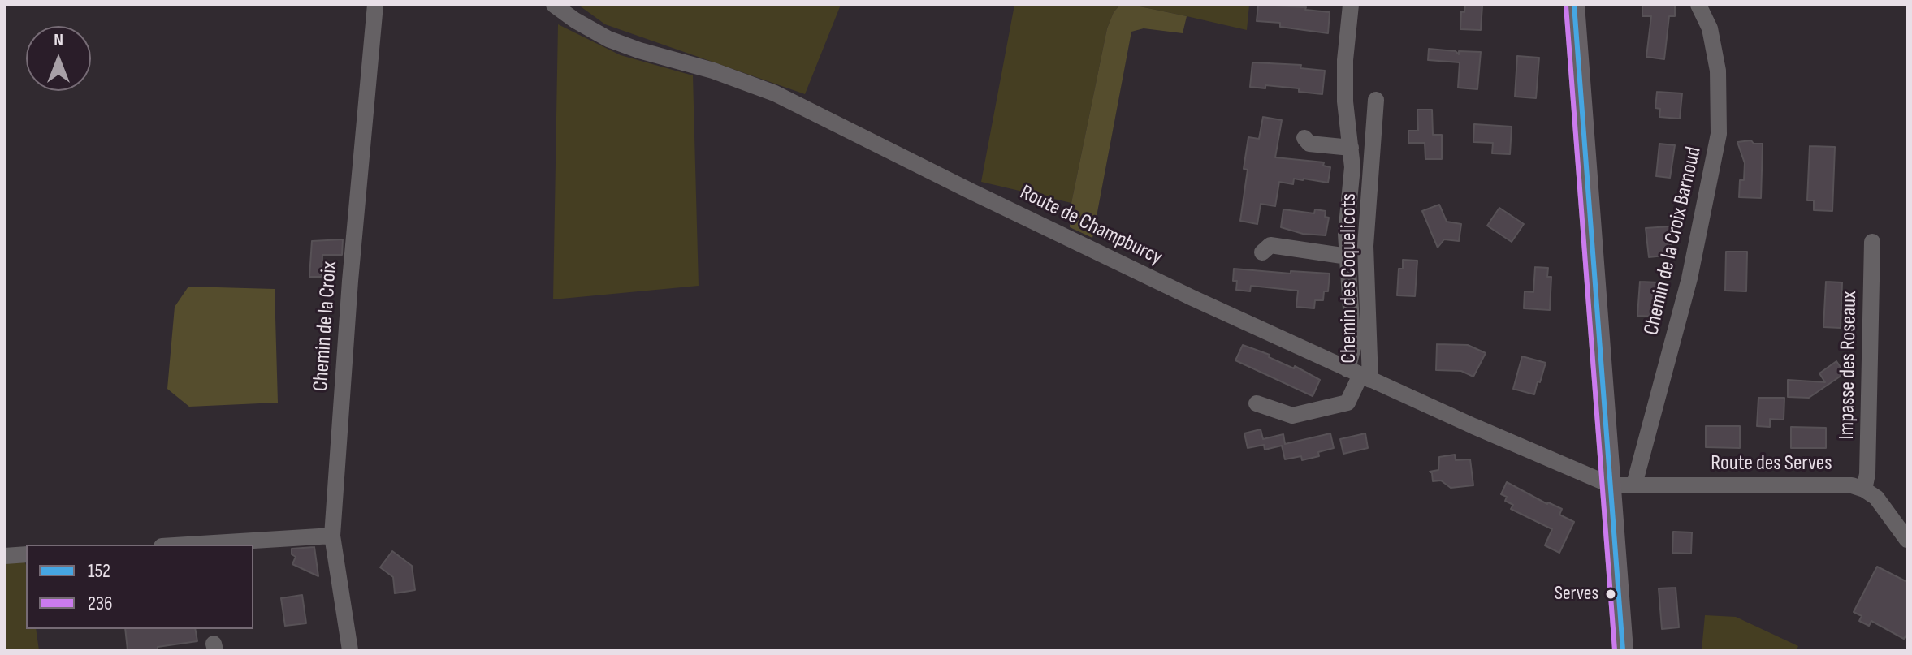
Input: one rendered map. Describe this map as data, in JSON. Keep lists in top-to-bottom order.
{
  "streets": {
    "street": [
      "Route de Champburcy",
      "Chemin de la Croix Barnoud",
      "Chemin des Coquelicots",
      "Chemin de la Croix",
      "Impasse des Roseaux",
      "Route des Serves"
    ]
  },
  "crossings": [
    ["Route de Champburcy", "Chemin des Coquelicots"],
    ["Route de Champburcy", "Route des Serves"],
    ["Chemin de la Croix Barnoud", "Route des Serves"],
    ["Impasse des Roseaux", "Route des Serves"]
  ],
  "places": ["Serves"],
  "lines": ["transit line 152", "transit line 236"],
  "legend": ["152", "236"],
  "north": "top"
}
